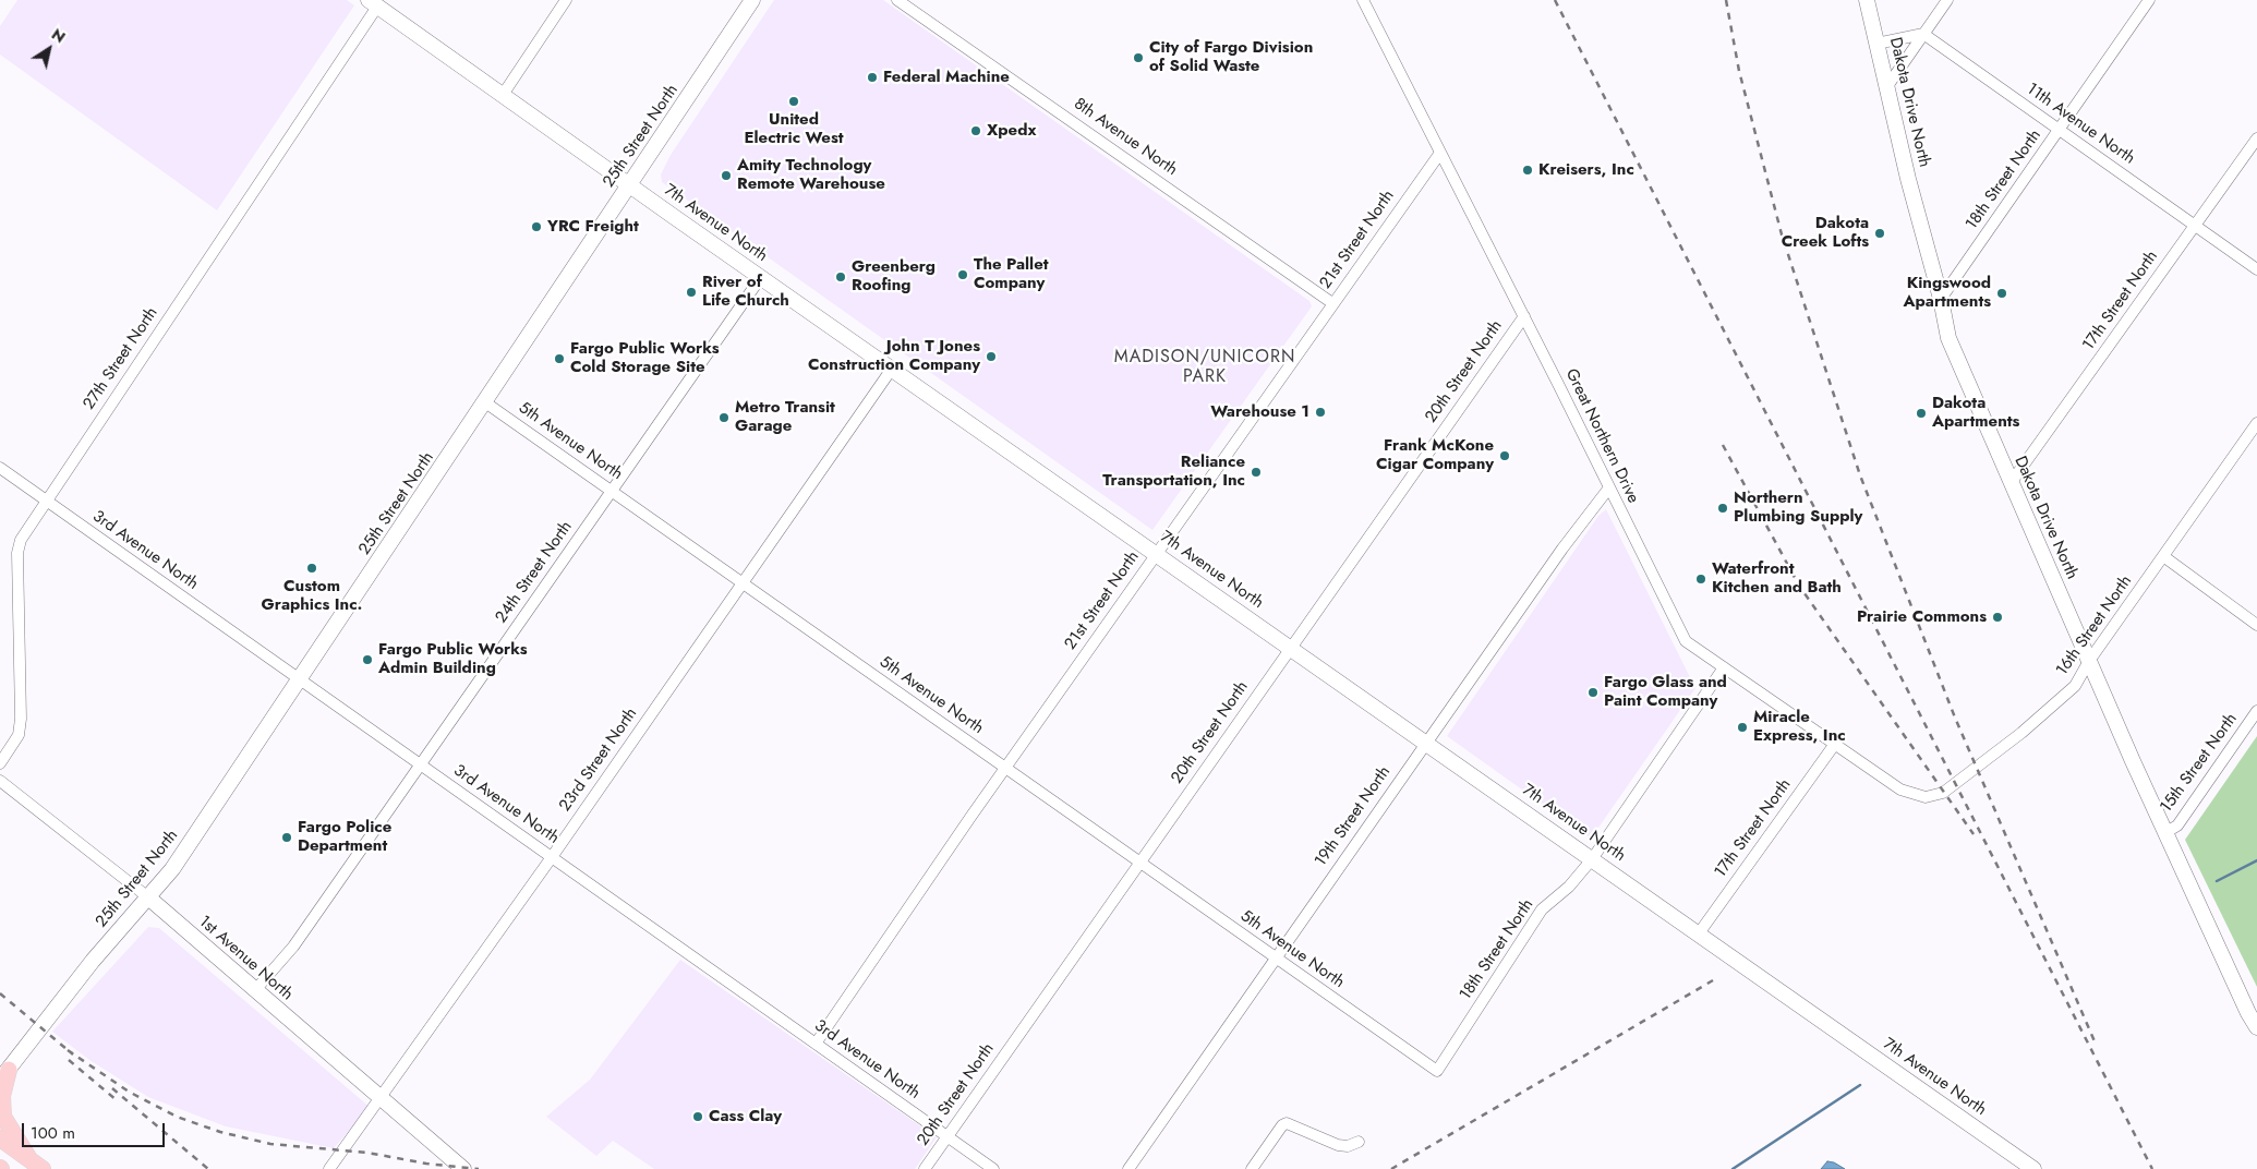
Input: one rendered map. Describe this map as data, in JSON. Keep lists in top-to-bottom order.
{
  "streets": {
    "main road": [
      "Dakota Drive North",
      "25th Street North",
      "7th Avenue North",
      "1st Avenue North"
    ],
    "street": [
      "11th Avenue North",
      "8th Avenue North",
      "18th Street North",
      "21st Street North",
      "17th Street North",
      "27th Street North",
      "20th Street North",
      "Great Northern Drive",
      "5th Avenue North",
      "3rd Avenue North",
      "24th Street North",
      "16th Street North",
      "23rd Street North",
      "15th Street North",
      "19th Street North"
    ]
  },
  "crossings": [
    ["Dakota Drive North", "18th Street North"],
    ["Dakota Drive North", "17th Street North"],
    ["Dakota Drive North", "16th Street North"],
    ["Dakota Drive North", "15th Street North"],
    ["11th Avenue North", "18th Street North"],
    ["11th Avenue North", "17th Street North"],
    ["25th Street North", "7th Avenue North"],
    ["25th Street North", "5th Avenue North"],
    ["25th Street North", "3rd Avenue North"],
    ["25th Street North", "1st Avenue North"],
    ["8th Avenue North", "21st Street North"],
    ["18th Street North", "7th Avenue North"],
    ["18th Street North", "Great Northern Drive"],
    ["18th Street North", "5th Avenue North"],
    ["7th Avenue North", "21st Street North"],
    ["7th Avenue North", "17th Street North"],
    ["7th Avenue North", "27th Street North"],
    ["7th Avenue North", "20th Street North"],
    ["7th Avenue North", "24th Street North"],
    ["7th Avenue North", "23rd Street North"],
    ["7th Avenue North", "19th Street North"],
    ["21st Street North", "Great Northern Drive"],
    ["21st Street North", "5th Avenue North"],
    ["21st Street North", "3rd Avenue North"],
    ["17th Street North", "Great Northern Drive"],
    ["27th Street North", "3rd Avenue North"],
    ["20th Street North", "Great Northern Drive"],
    ["20th Street North", "5th Avenue North"],
    ["20th Street North", "3rd Avenue North"],
    ["Great Northern Drive", "16th Street North"],
    ["Great Northern Drive", "19th Street North"],
    ["5th Avenue North", "24th Street North"],
    ["5th Avenue North", "23rd Street North"],
    ["5th Avenue North", "19th Street North"],
    ["3rd Avenue North", "24th Street North"],
    ["3rd Avenue North", "23rd Street North"],
    ["24th Street North", "1st Avenue North"],
    ["23rd Street North", "1st Avenue North"]
  ],
  "districts": ["MADISON/UNICORN PARK"],
  "places": [
    "City of Fargo Division of Solid Waste",
    "Federal Machine",
    "United Electric West",
    "Xpedx",
    "Kreisers, Inc",
    "Amity Technology Remote Warehouse",
    "YRC Freight",
    "Dakota Creek Lofts",
    "The Pallet Company",
    "Greenberg Roofing",
    "River of Life Church",
    "Kingswood Apartments",
    "John T Jones Construction Company",
    "Fargo Public Works Cold Storage Site",
    "Warehouse 1",
    "Dakota Apartments",
    "Metro Transit Garage",
    "Frank McKone Cigar Company",
    "Reliance Transportation, Inc",
    "Northern Plumbing Supply",
    "Custom Graphics Inc.",
    "Waterfront Kitchen and Bath",
    "Prairie Commons",
    "Fargo Public Works Admin Building",
    "Fargo Glass and Paint Company",
    "Miracle Express, Inc",
    "Fargo Police Department",
    "Cass Clay"
  ],
  "scale_bar": "100 m",
  "north": "top right"
}
